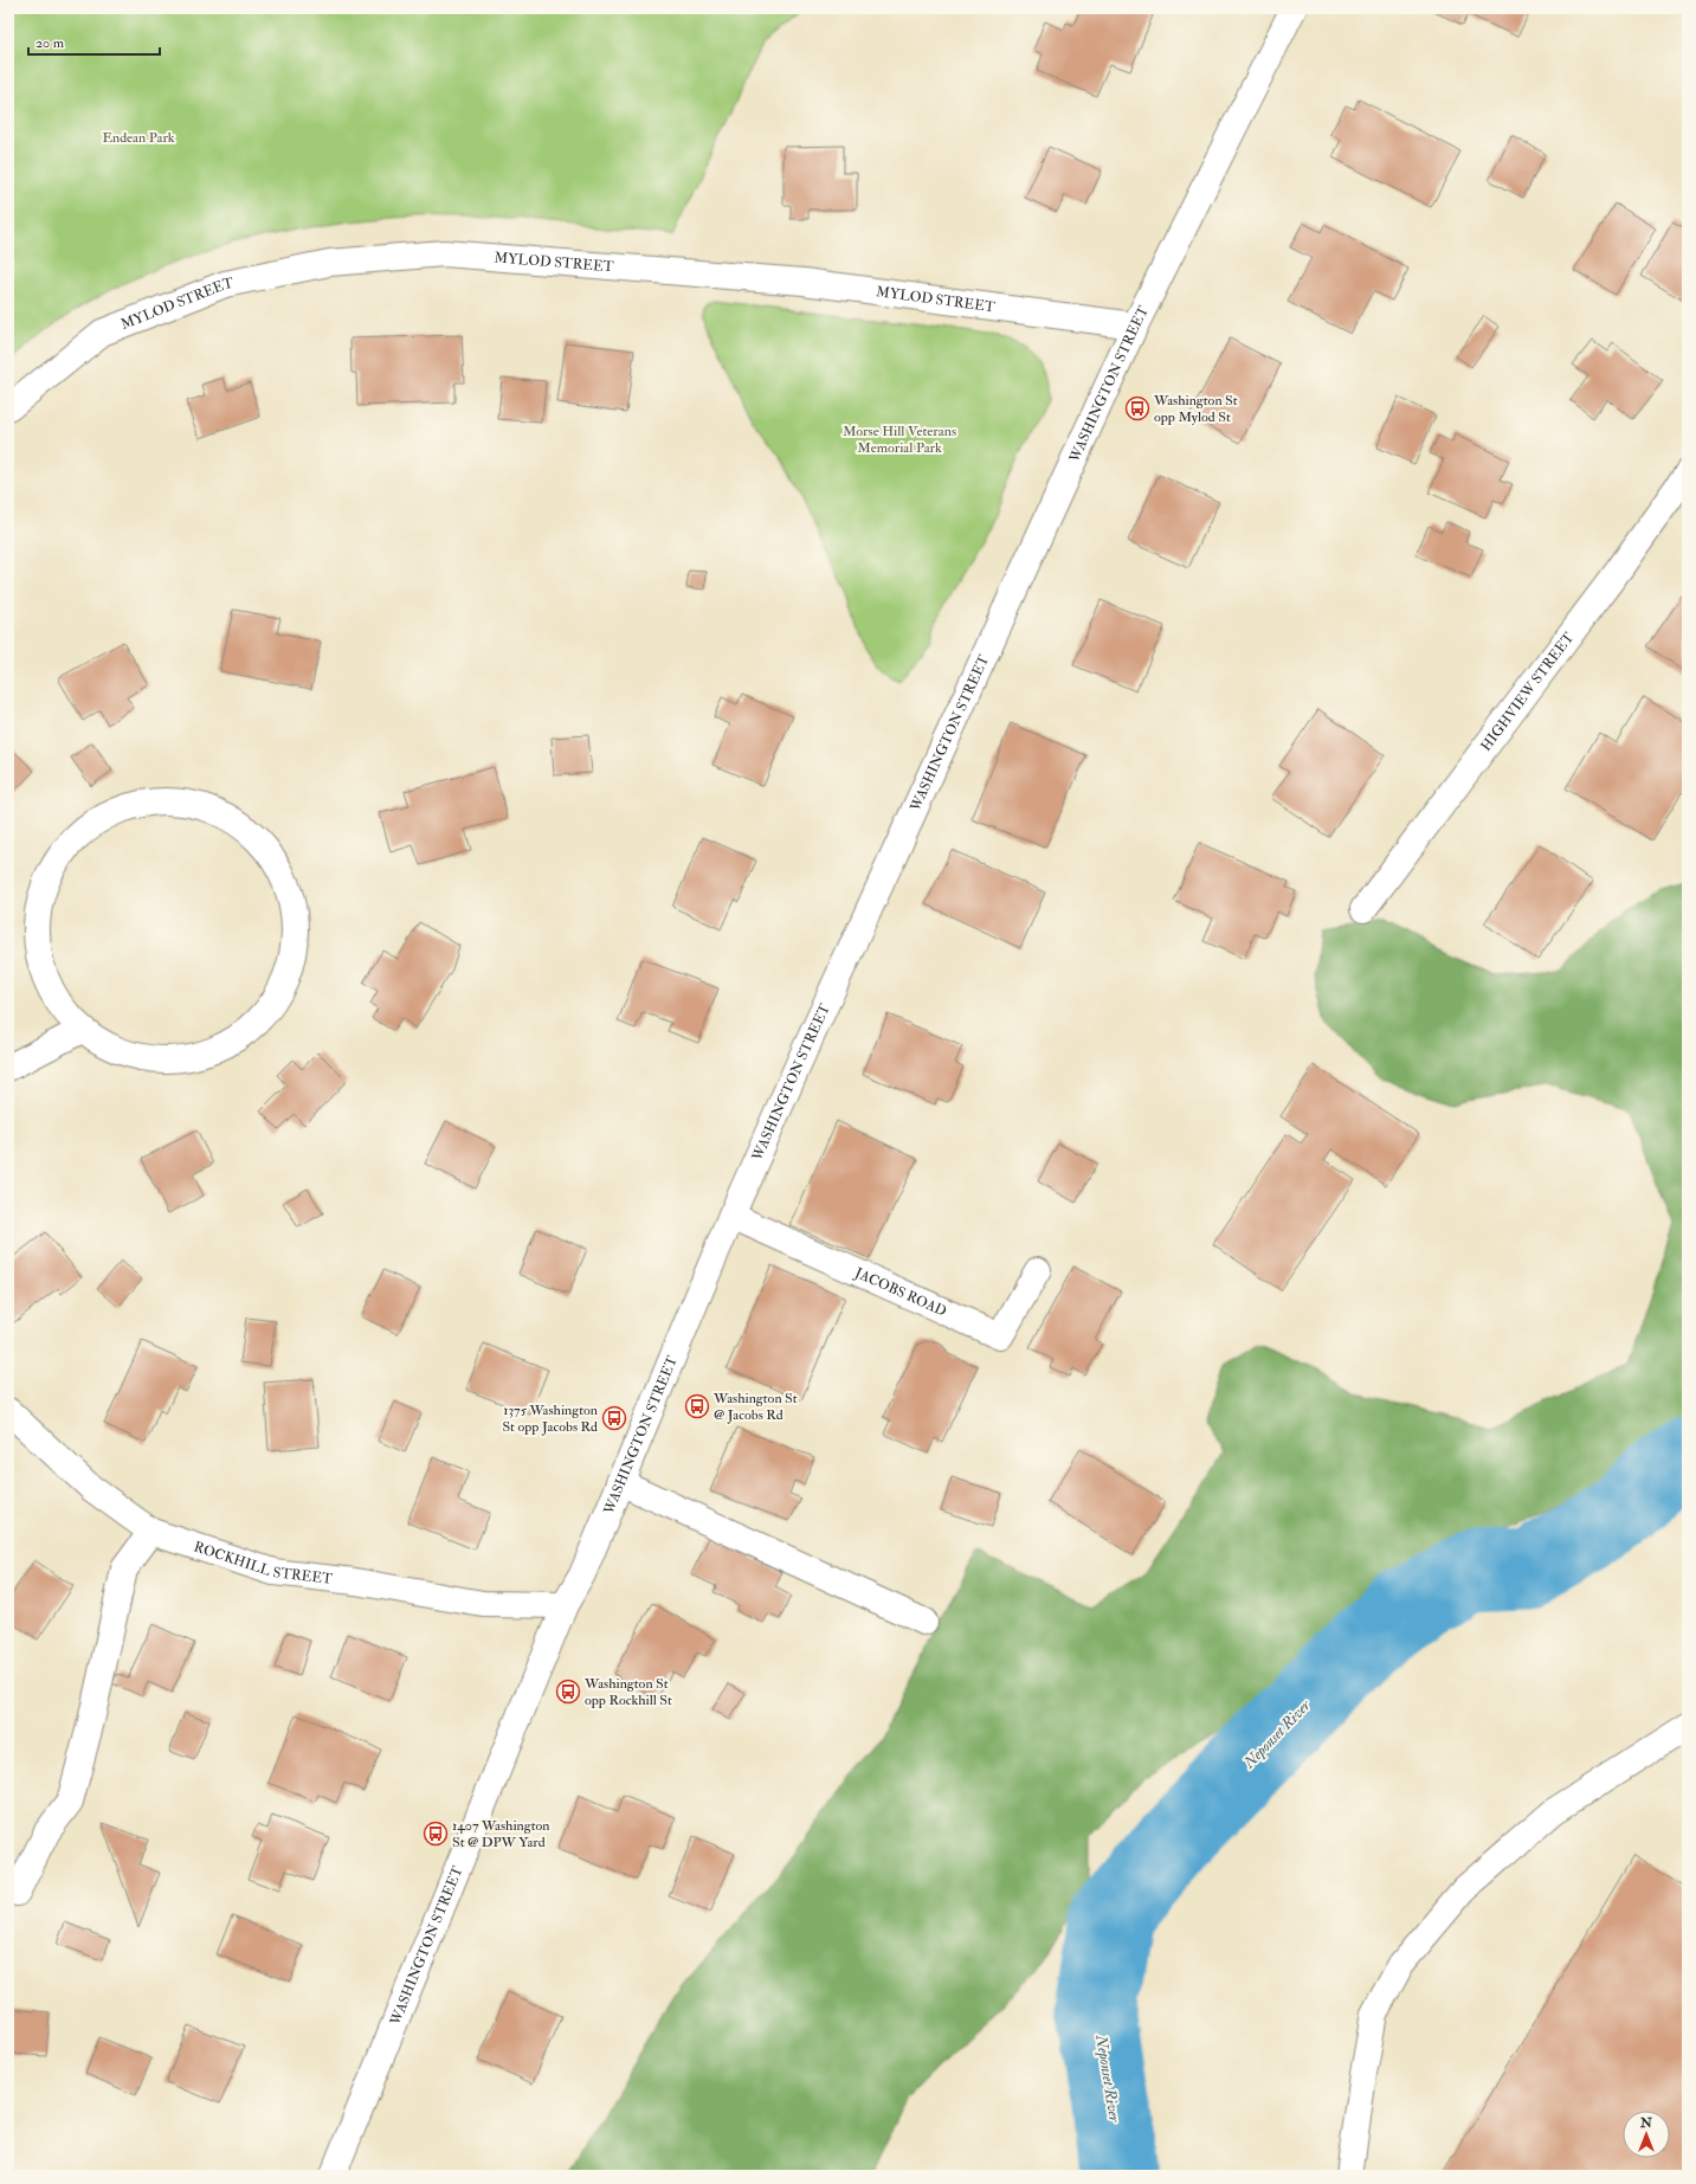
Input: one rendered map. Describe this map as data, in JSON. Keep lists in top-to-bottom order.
{
  "streets": {
    "street": [
      "MYLOD STREET",
      "WASHINGTON STREET",
      "HIGHVIEW STREET",
      "JACOBS ROAD",
      "ROCKHILL STREET"
    ]
  },
  "crossings": [
    ["MYLOD STREET", "WASHINGTON STREET"],
    ["WASHINGTON STREET", "JACOBS ROAD"],
    ["WASHINGTON STREET", "ROCKHILL STREET"]
  ],
  "water": ["Neponset River"],
  "parks": ["Endean Park", "Morse Hill Veterans Memorial Park"],
  "places": {
    "bus stop": [
      "Washington St opp Mylod St",
      "Washington St @ Jacobs Rd",
      "1375 Washington St opp Jacobs Rd",
      "Washington St opp Rockhill St",
      "1407 Washington St @ DPW Yard"
    ]
  },
  "scale_bar": "20 m",
  "north": "top"
}
